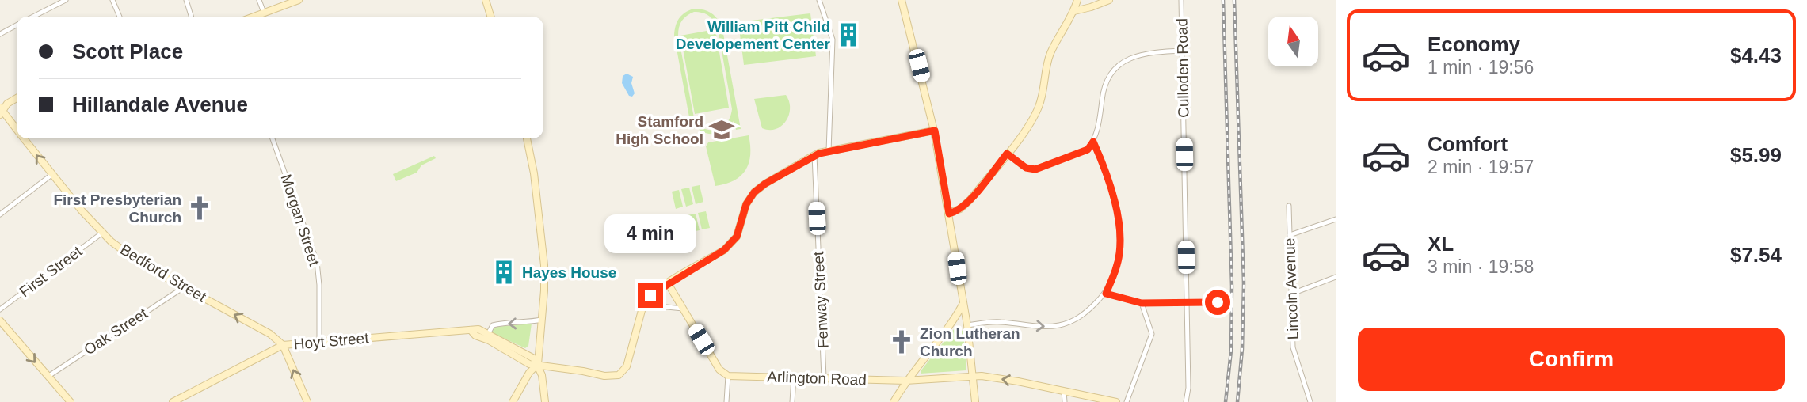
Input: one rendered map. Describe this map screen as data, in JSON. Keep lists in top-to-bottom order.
{
  "streets": {
    "street": [
      "Culloden Road",
      "Morgan Street",
      "First Street",
      "Bedford Street",
      "Lincoln Avenue",
      "Fenway Street",
      "Oak Street",
      "Hoyt Street",
      "Arlington Road"
    ]
  },
  "crossings": [
    ["Morgan Street", "Hoyt Street"],
    ["First Street", "Bedford Street"],
    ["Bedford Street", "Oak Street"],
    ["Bedford Street", "Hoyt Street"],
    ["Fenway Street", "Arlington Road"]
  ],
  "one_way": ["Bedford Street"],
  "places": {
    "building": ["William Pitt Child Developement Center", "Hayes House"],
    "school or university": ["Stamford High School"],
    "church": ["First Presbyterian Church", "Zion Lutheran Church"]
  },
  "north": "top",
  "page": {
    "list": [
      {
        "name": "Economy",
        "note": "1 min · 19:56",
        "value": "$4.43"
      },
      {
        "name": "Comfort",
        "note": "2 min · 19:57",
        "value": "$5.99"
      },
      {
        "name": "XL",
        "note": "3 min · 19:58",
        "value": "$7.54"
      }
    ],
    "banner": ["Scott Place", "Hillandale Avenue"],
    "bubble": "4 min",
    "buttons": "Confirm"
  }
}
